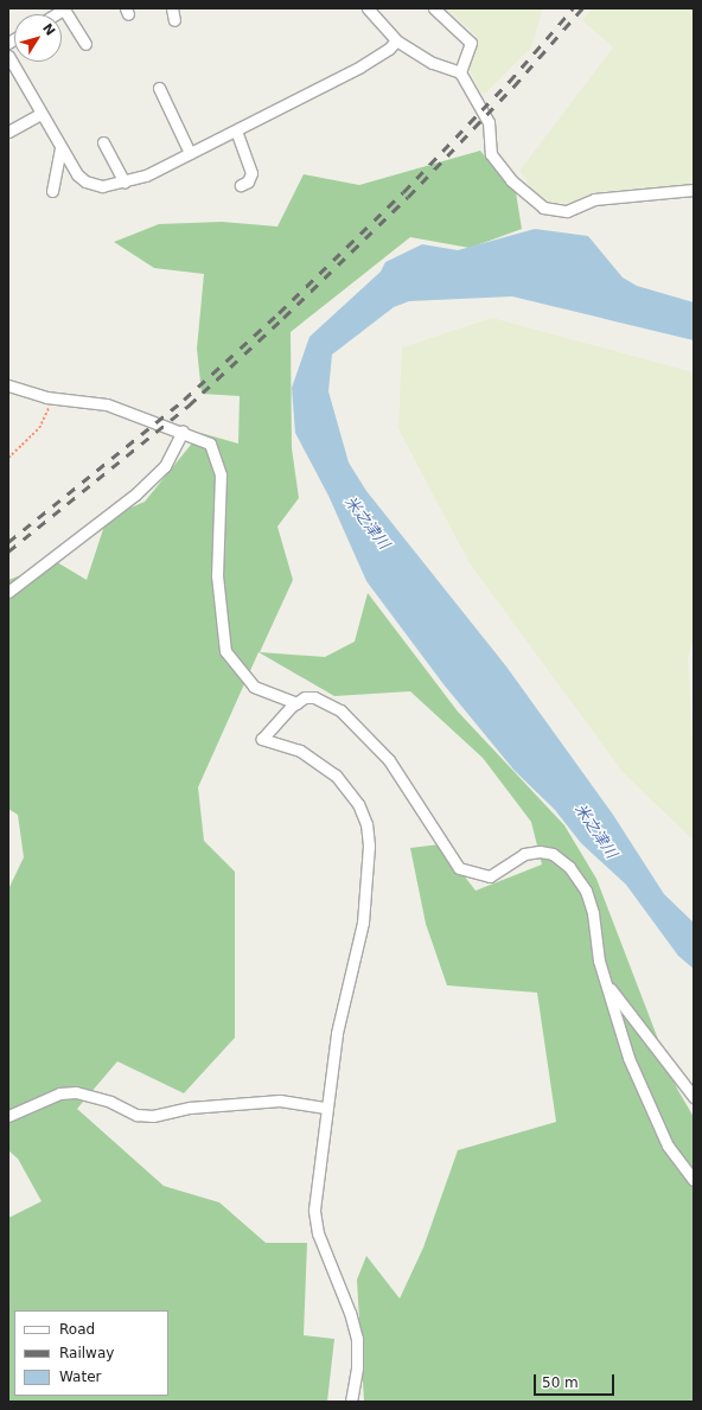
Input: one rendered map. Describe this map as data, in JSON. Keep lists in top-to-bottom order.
{
  "water": ["米之津川"],
  "legend": ["Road", "Railway", "Water"],
  "scale_bar": "50 m",
  "north": "top right"
}
